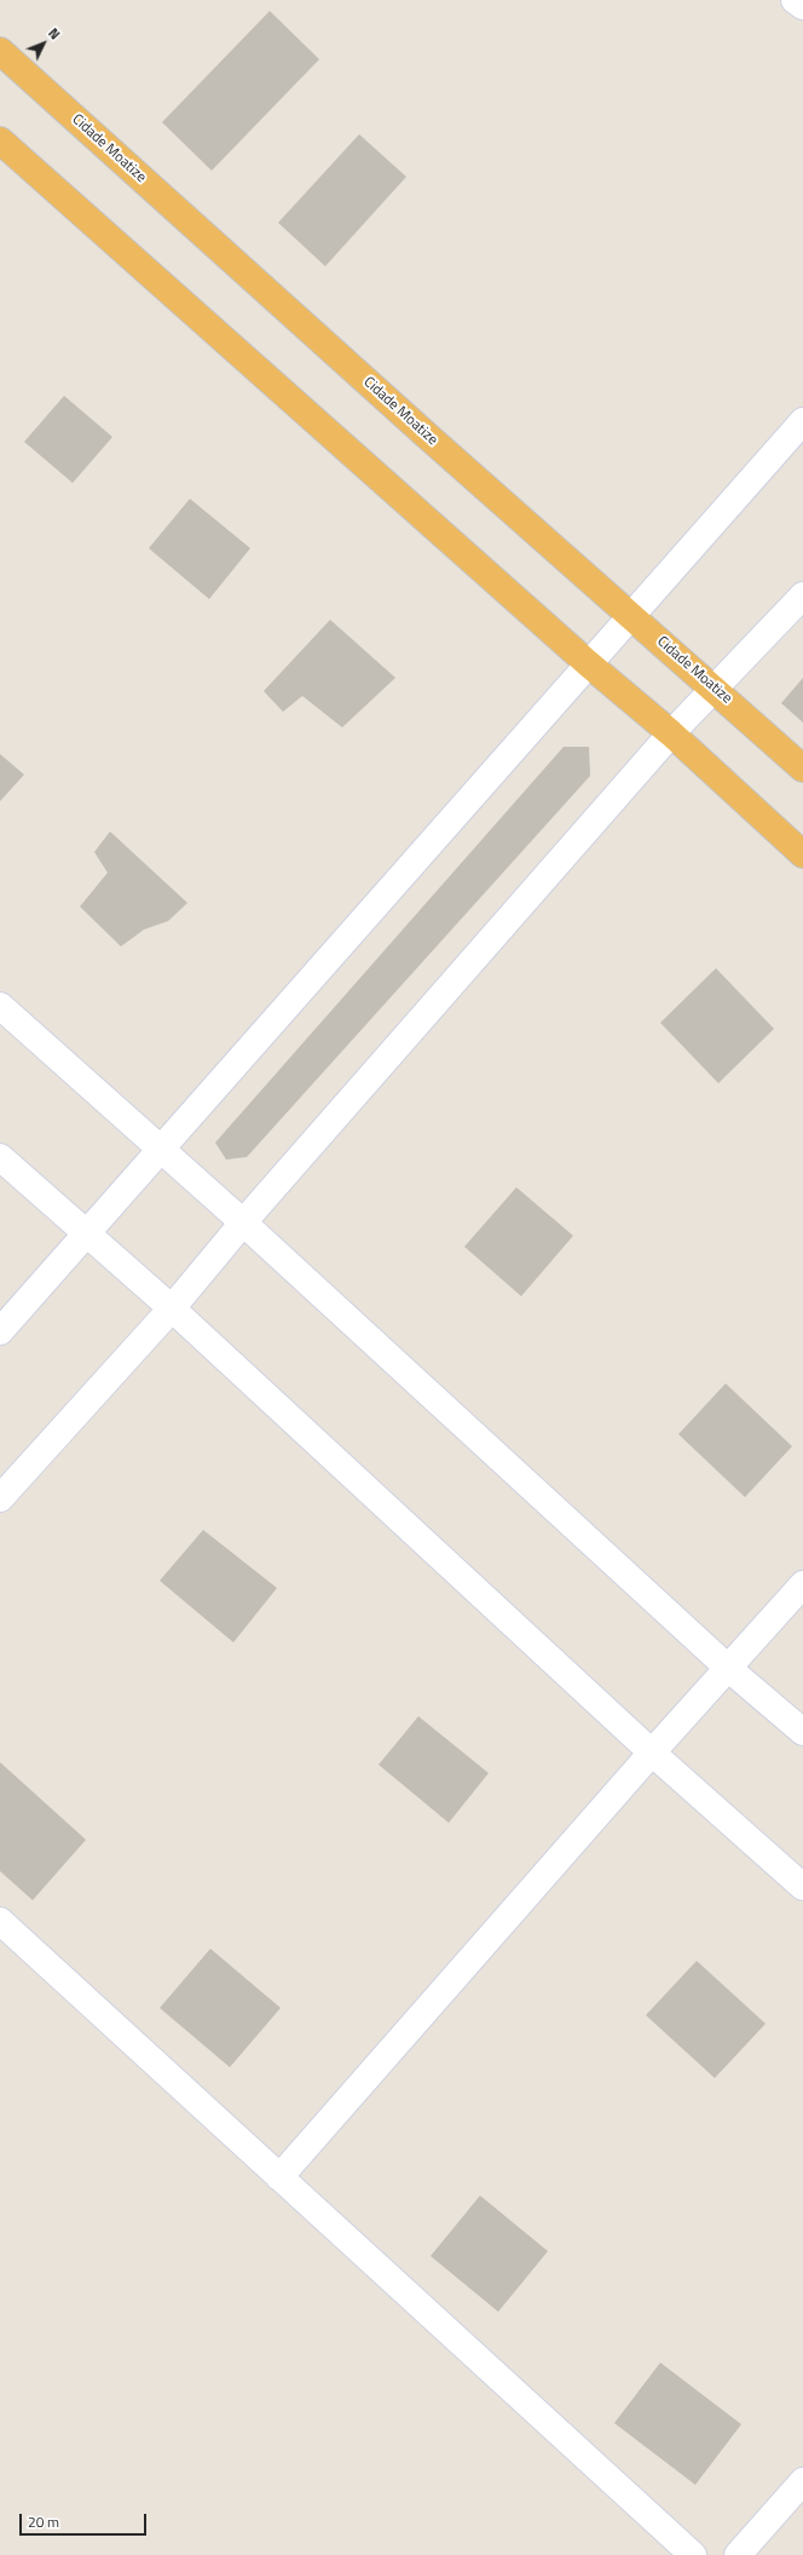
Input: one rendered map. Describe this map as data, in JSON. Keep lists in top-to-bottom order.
{
  "streets": {
    "highway": ["Cidade Moatize"]
  },
  "scale_bar": "20 m",
  "north": "top right"
}
